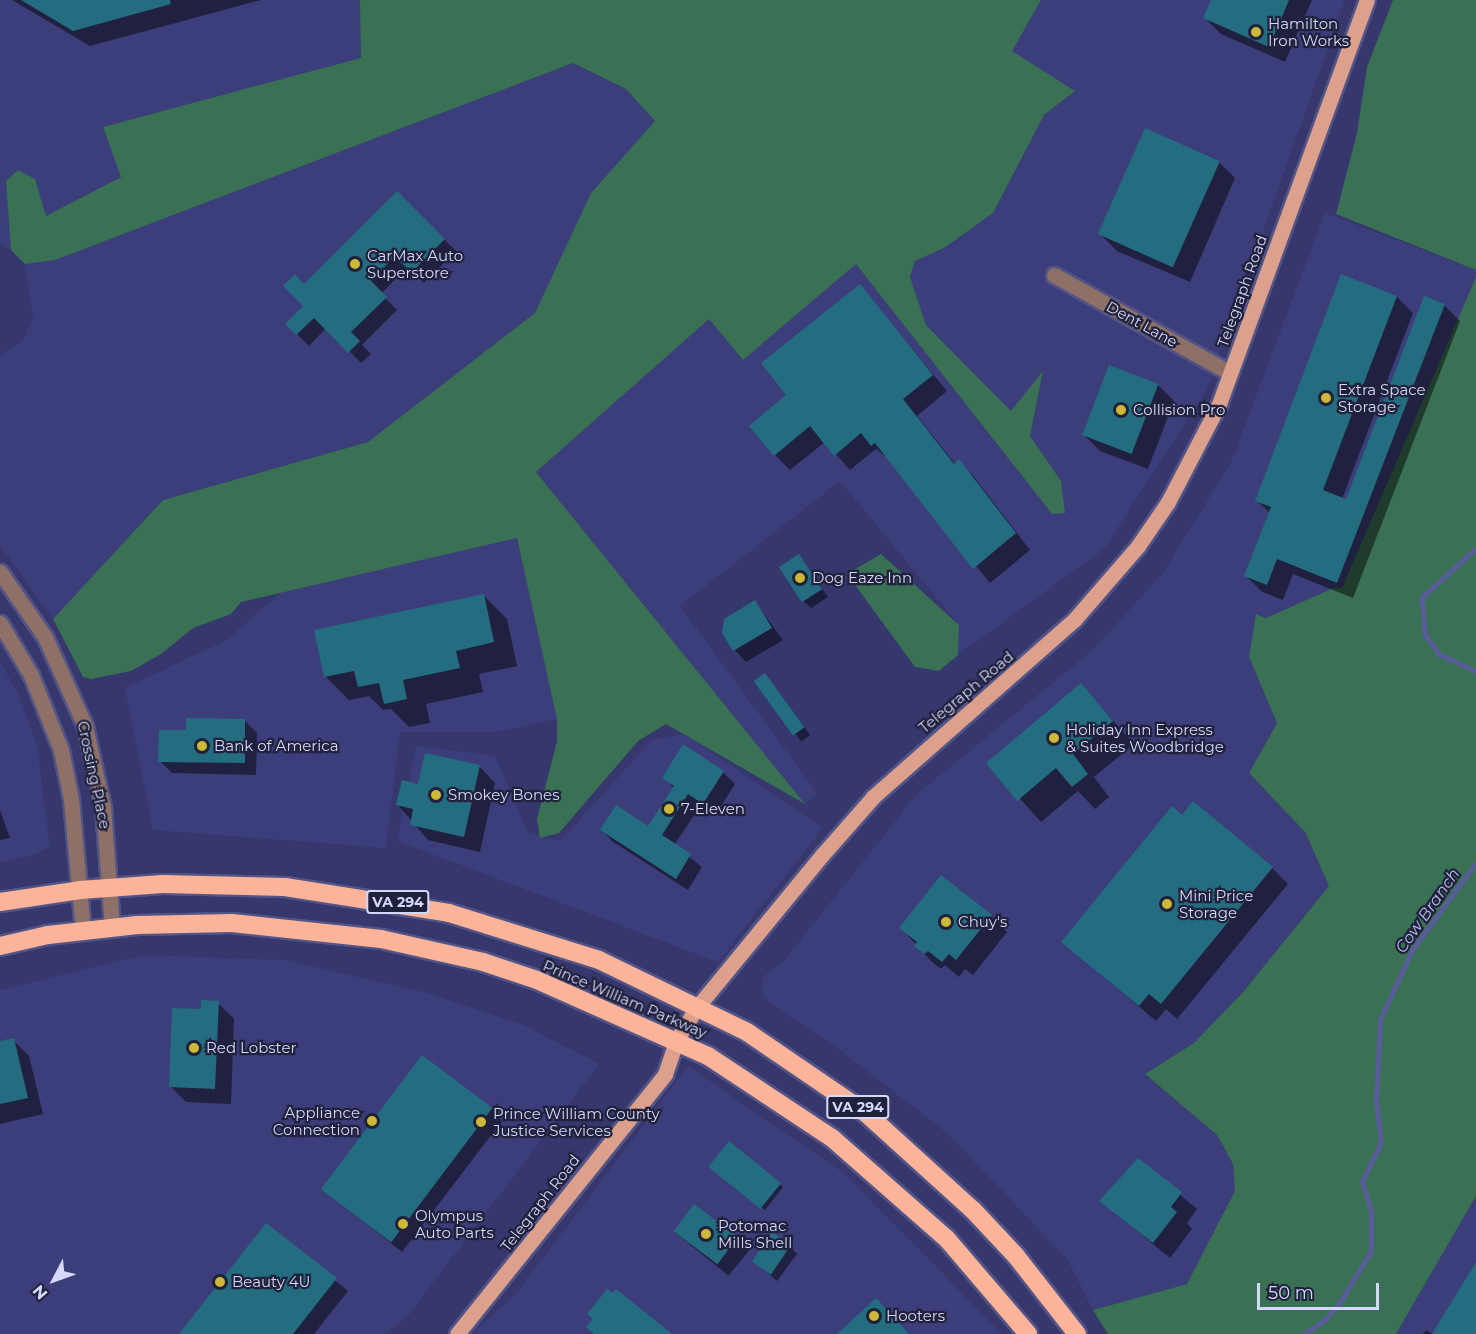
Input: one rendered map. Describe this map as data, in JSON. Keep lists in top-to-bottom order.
{
  "streets": {
    "highway": ["VA 294", "Prince William Parkway"],
    "main road": ["Telegraph Road"],
    "street": ["Dent Lane", "Crossing Place"]
  },
  "crossings": [
    ["Telegraph Road", "Dent Lane"],
    ["Telegraph Road", "Prince William Parkway"],
    ["Crossing Place", "Prince William Parkway"]
  ],
  "water": ["Cow Branch"],
  "places": [
    "Hamilton Iron Works",
    "CarMax Auto Superstore",
    "Extra Space Storage",
    "Collision Pro",
    "Dog Eaze Inn",
    "Holiday Inn Express & Suites Woodbridge",
    "Bank of America",
    "Smokey Bones",
    "7-Eleven",
    "Mini Price Storage",
    "Chuy's",
    "Red Lobster",
    "Appliance Connection",
    "Prince William County Justice Services",
    "Olympus Auto Parts",
    "Potomac Mills Shell",
    "Beauty 4U",
    "Hooters"
  ],
  "scale_bar": "50 m",
  "north": "bottom left"
}
